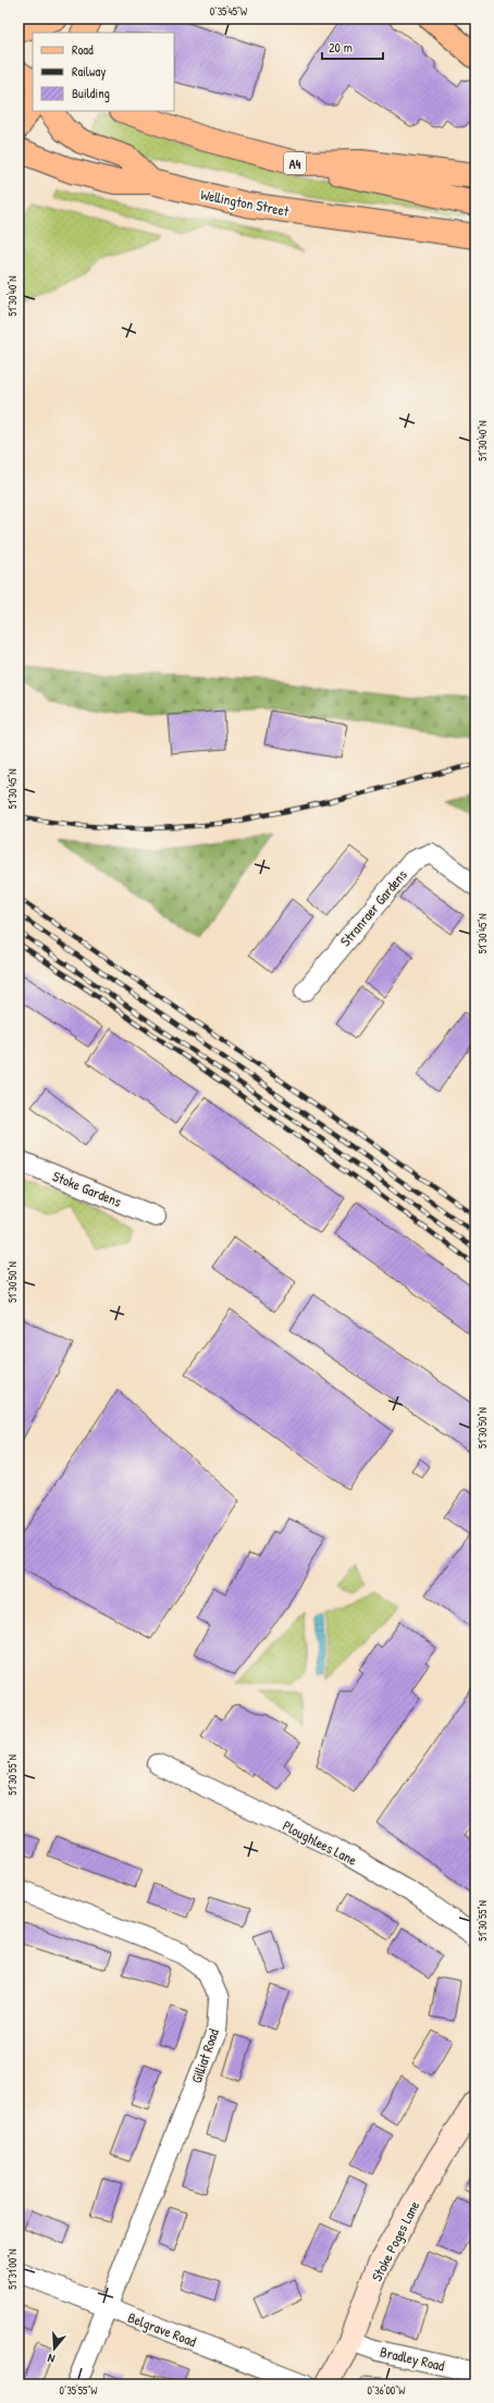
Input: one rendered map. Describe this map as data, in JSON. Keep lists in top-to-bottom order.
{
  "streets": {
    "main road": ["A4", "Wellington Street"],
    "street": [
      "Stranraer Gardens",
      "Stoke Gardens",
      "Ploughlees Lane",
      "Gilliat Road",
      "Stoke Poges Lane",
      "Belgrave Road",
      "Bradley Road"
    ]
  },
  "crossings": [
    ["Gilliat Road", "Belgrave Road"],
    ["Stoke Poges Lane", "Bradley Road"]
  ],
  "legend": ["Road", "Railway", "Building"],
  "scale_bar": "20 m",
  "north": "bottom",
  "coordinates": [
    "0°35'45\"W",
    "51°30'40\"N",
    "51°30'45\"N",
    "51°30'50\"N",
    "51°30'55\"N",
    "51°31'00\"N",
    "0°35'55\"W",
    "0°36'00\"W"
  ]
}
